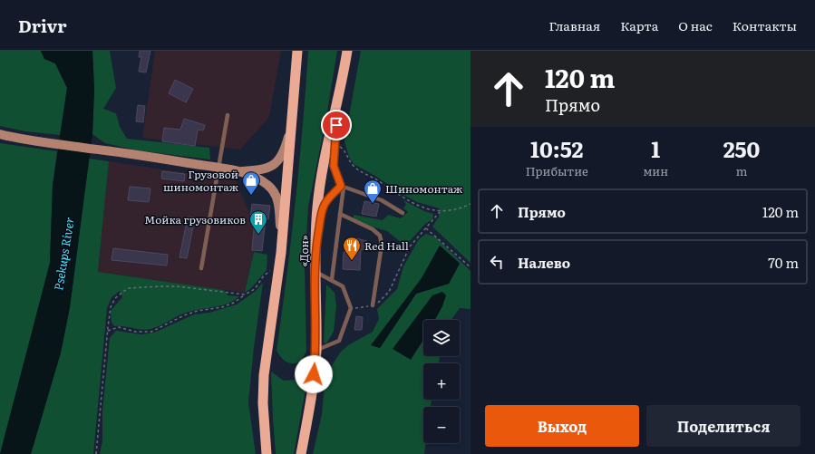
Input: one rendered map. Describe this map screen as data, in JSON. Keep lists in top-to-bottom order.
{
  "streets": {
    "highway": ["«Дон»"]
  },
  "water": ["Psekups River"],
  "places": {
    "shop": ["Грузовой шиномонтаж", "Шиномонтаж"],
    "building": ["Мойка грузовиков"],
    "restaurant": ["Red Hall"]
  },
  "page": {
    "header": "Drivr",
    "nav": [
      "Главная",
      "Карта",
      "О нас",
      "Контакты"
    ],
    "turn": ["120 m", "Прямо"],
    "eta": [
      "10:52",
      "Прибытие",
      "1",
      "мин",
      "250",
      "m"
    ],
    "list": [
      {
        "name": "Прямо",
        "value": "120 m"
      },
      {
        "name": "Налево",
        "value": "70 m"
      }
    ],
    "map_buttons": ["+", "−"],
    "buttons": ["Выход", "Поделиться"]
  }
}
